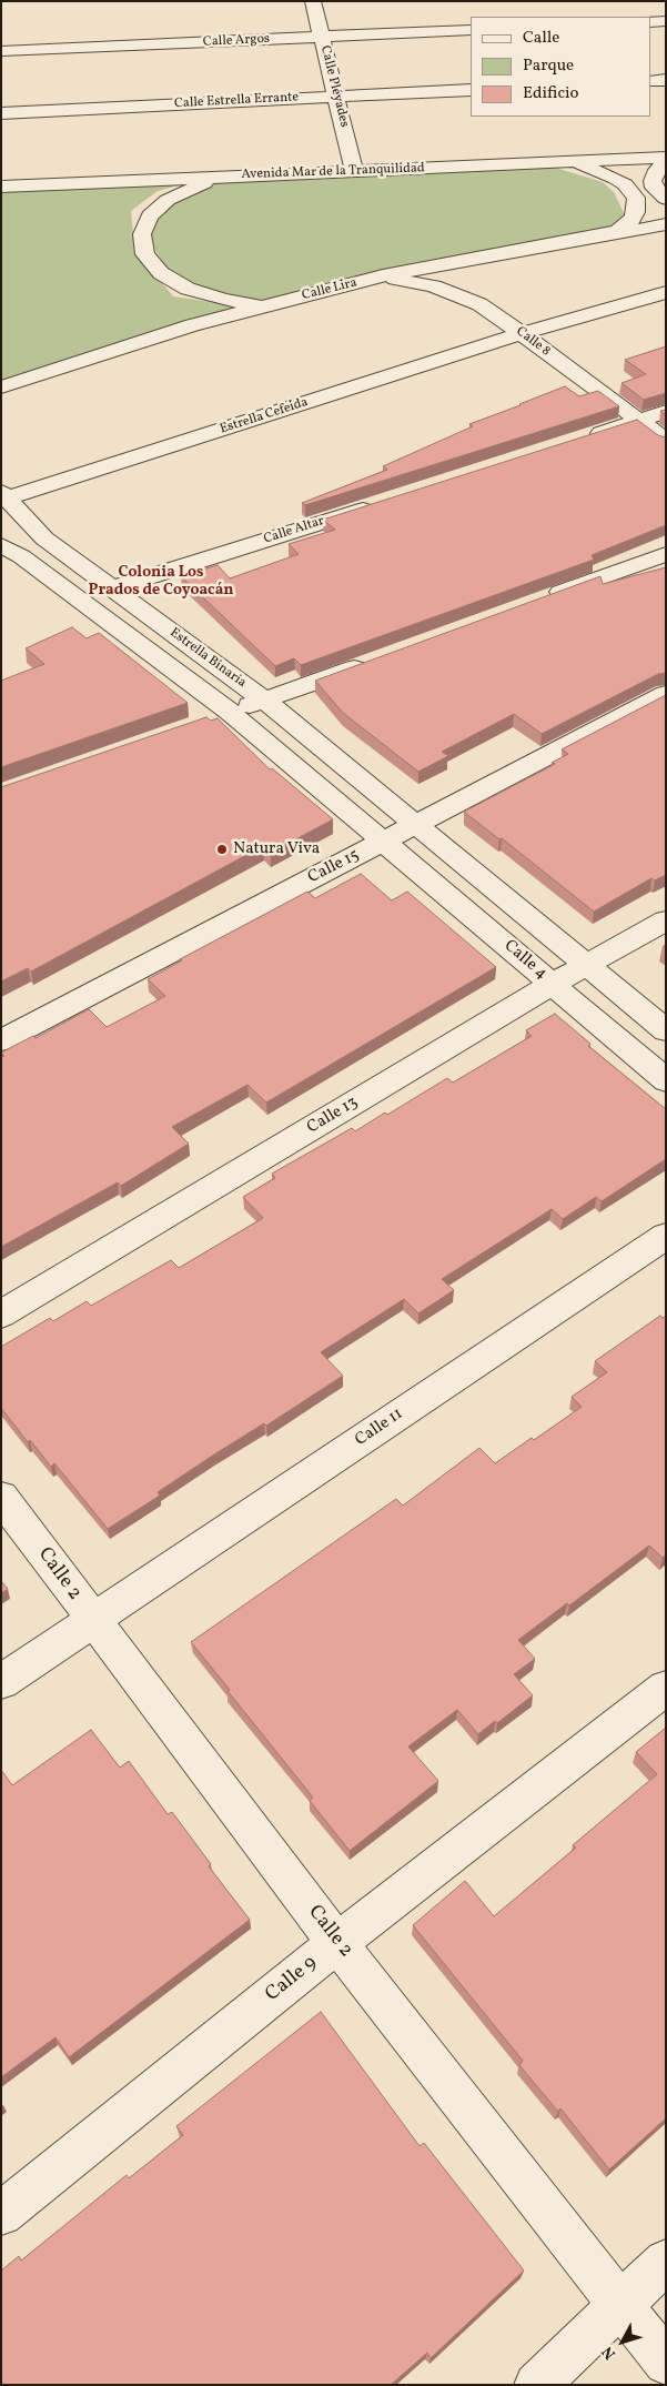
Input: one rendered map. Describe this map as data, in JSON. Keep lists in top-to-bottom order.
{
  "streets": {
    "street": [
      "Calle Argos",
      "Calle Pléyades",
      "Calle Estrella Errante",
      "Avenida Mar de la Tranquilidad",
      "Calle Lira",
      "Calle 8",
      "Estrella Cefeida",
      "Calle Altar",
      "Estrella Binaria",
      "Calle 15",
      "Calle 4",
      "Calle 13",
      "Calle 11",
      "Calle 2",
      "Calle 9"
    ]
  },
  "crossings": [
    ["Calle Argos", "Calle Pléyades"],
    ["Calle Pléyades", "Calle Estrella Errante"],
    ["Calle Pléyades", "Avenida Mar de la Tranquilidad"],
    ["Calle Lira", "Calle 8"],
    ["Calle 8", "Estrella Cefeida"],
    ["Estrella Cefeida", "Estrella Binaria"],
    ["Calle Altar", "Estrella Binaria"],
    ["Estrella Binaria", "Calle 15"],
    ["Estrella Binaria", "Calle 4"],
    ["Calle 15", "Calle 4"],
    ["Calle 4", "Calle 13"],
    ["Calle 11", "Calle 2"],
    ["Calle 2", "Calle 9"]
  ],
  "districts": ["Colonia Los Prados de Coyoacán"],
  "places": ["Natura Viva"],
  "legend": ["Calle", "Parque", "Edificio"],
  "north": "bottom left"
}
